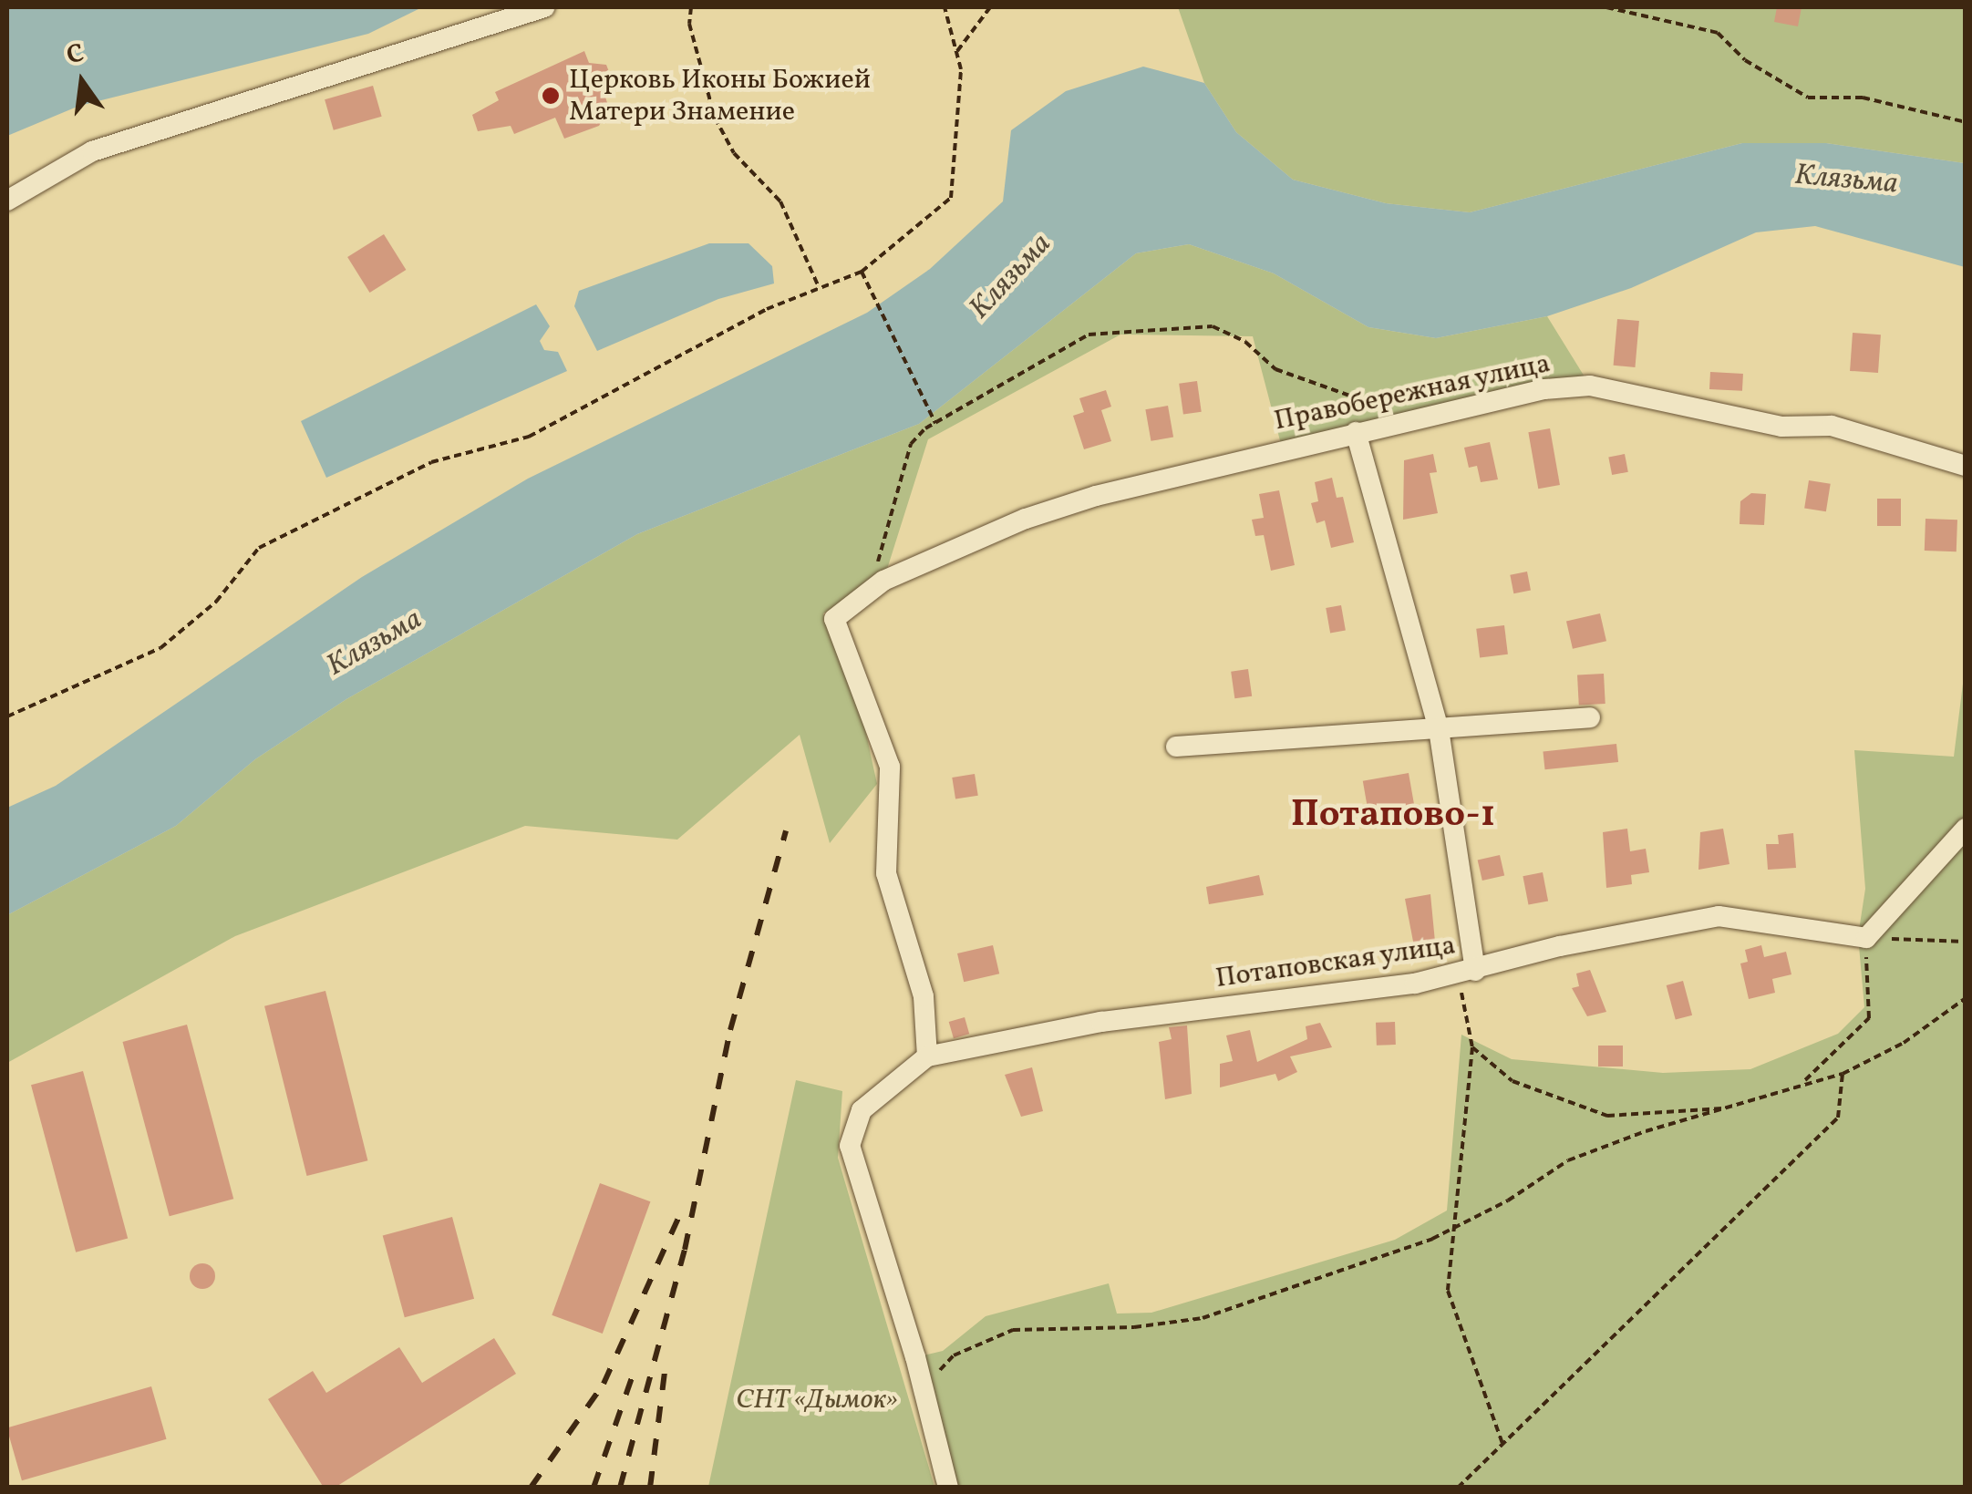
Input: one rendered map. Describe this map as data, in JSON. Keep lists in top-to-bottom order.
{
  "streets": {
    "street": ["Правобережная улица", "Потаповская улица"]
  },
  "crossings": [
    ["Правобережная улица", "Потаповская улица"]
  ],
  "districts": ["Потапово-1"],
  "water": ["Клязьма"],
  "parks": ["СНТ «Дымок»"],
  "places": ["Церковь Иконы Божией Матери Знамение"],
  "north": "top"
}
